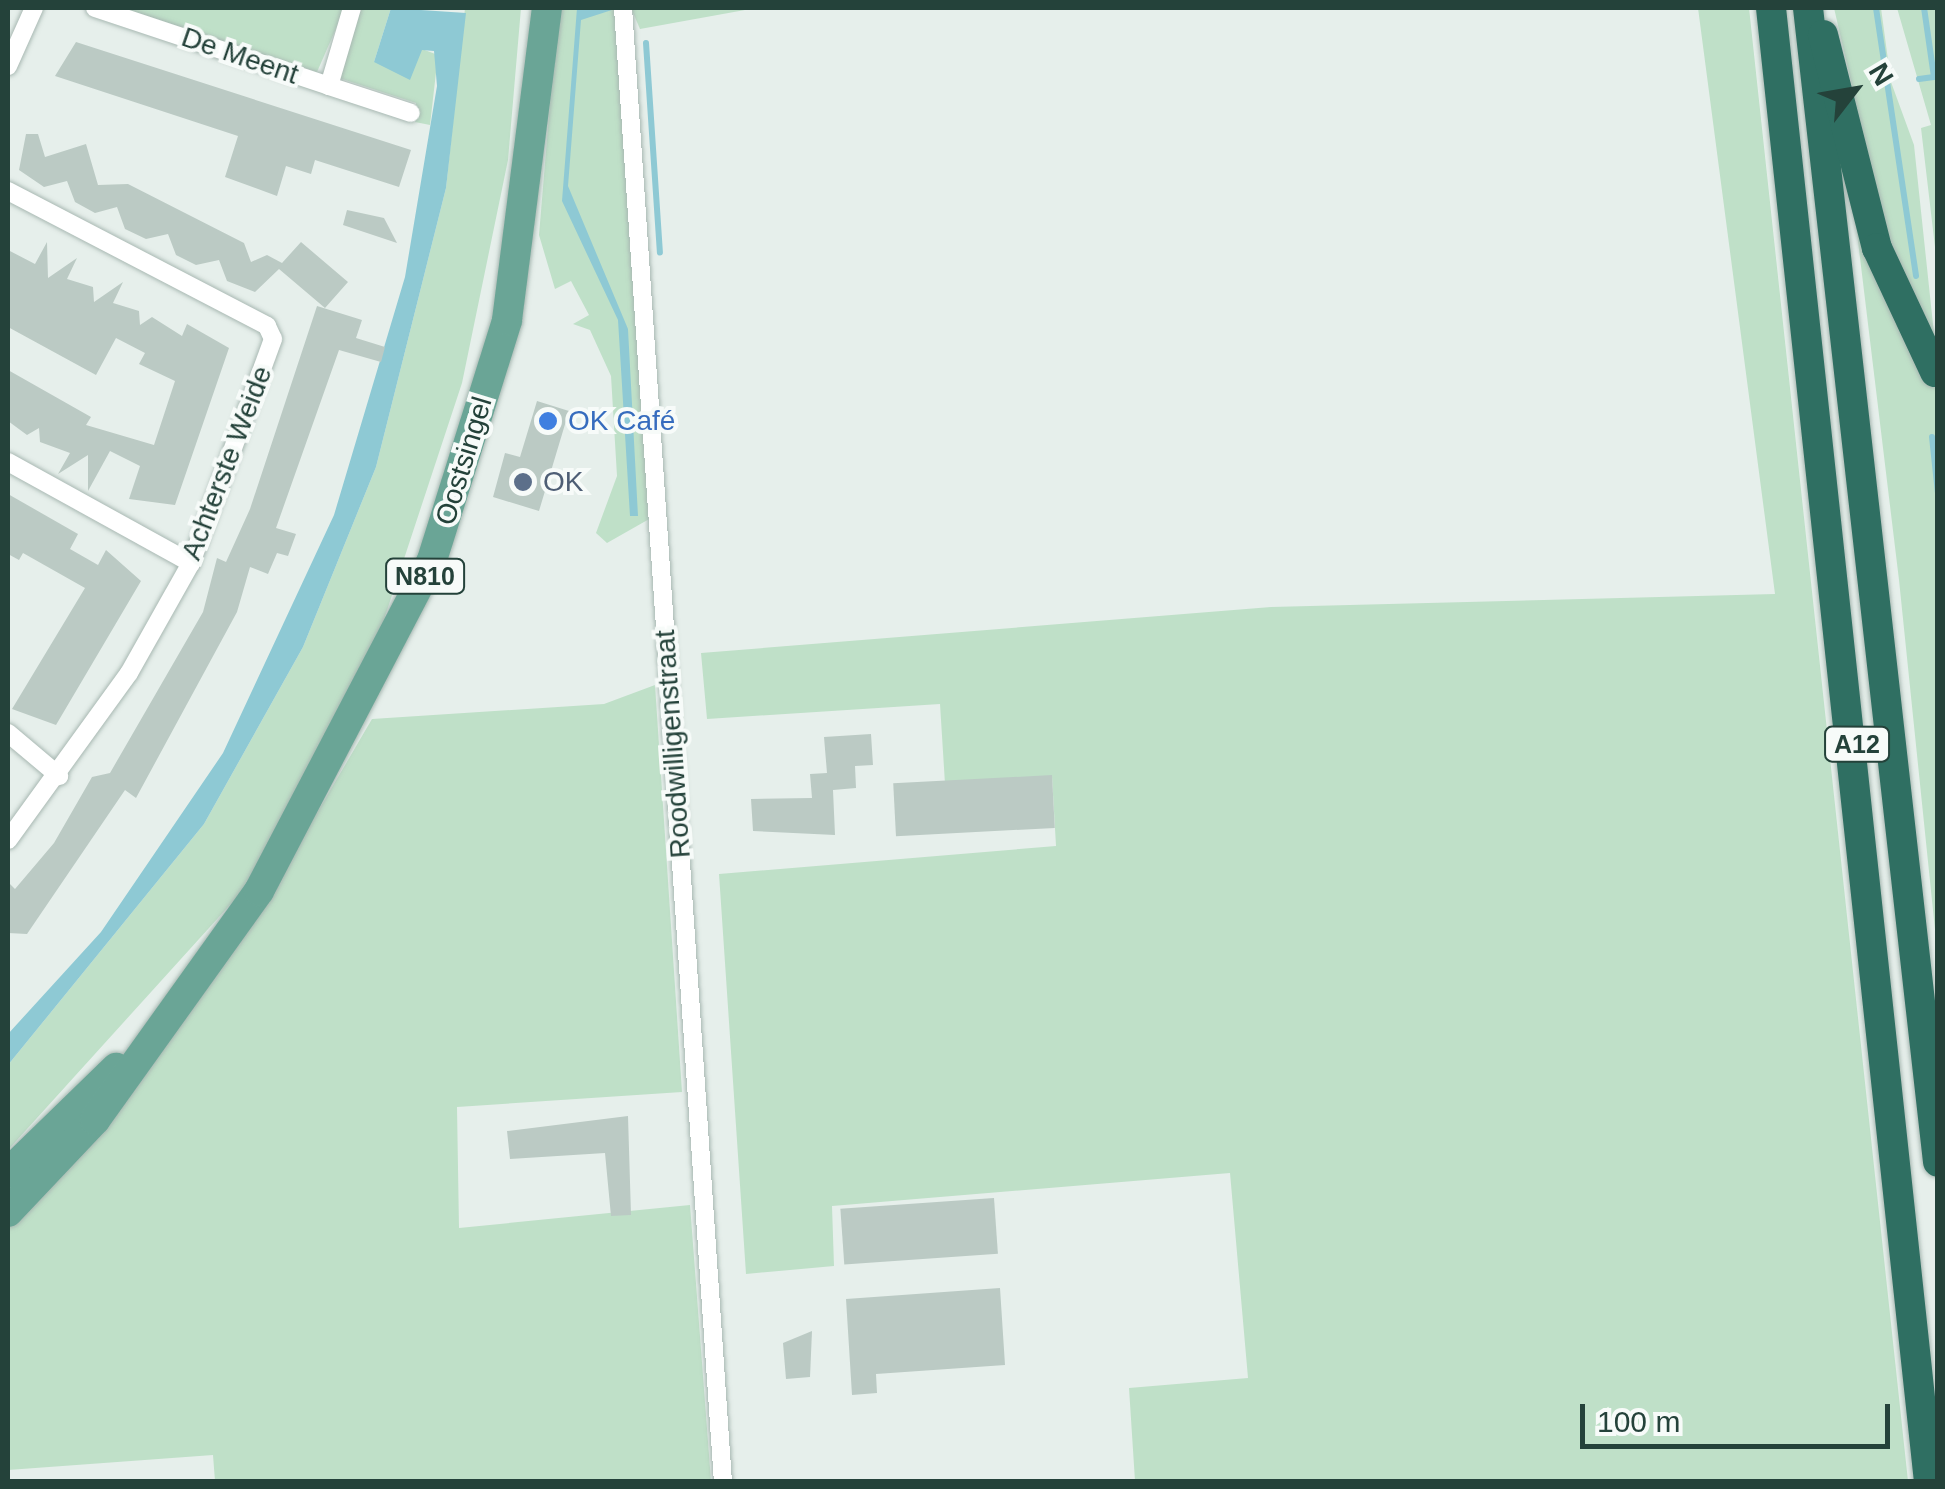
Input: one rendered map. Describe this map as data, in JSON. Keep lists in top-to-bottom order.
{
  "streets": {
    "highway": ["A12"],
    "main road": ["Oostsingel", "N810"],
    "street": ["De Meent", "Achterste Weide", "Roodwilligenstraat"]
  },
  "places": ["OK Café", "OK"],
  "scale_bar": "100 m",
  "north": "top right"
}
